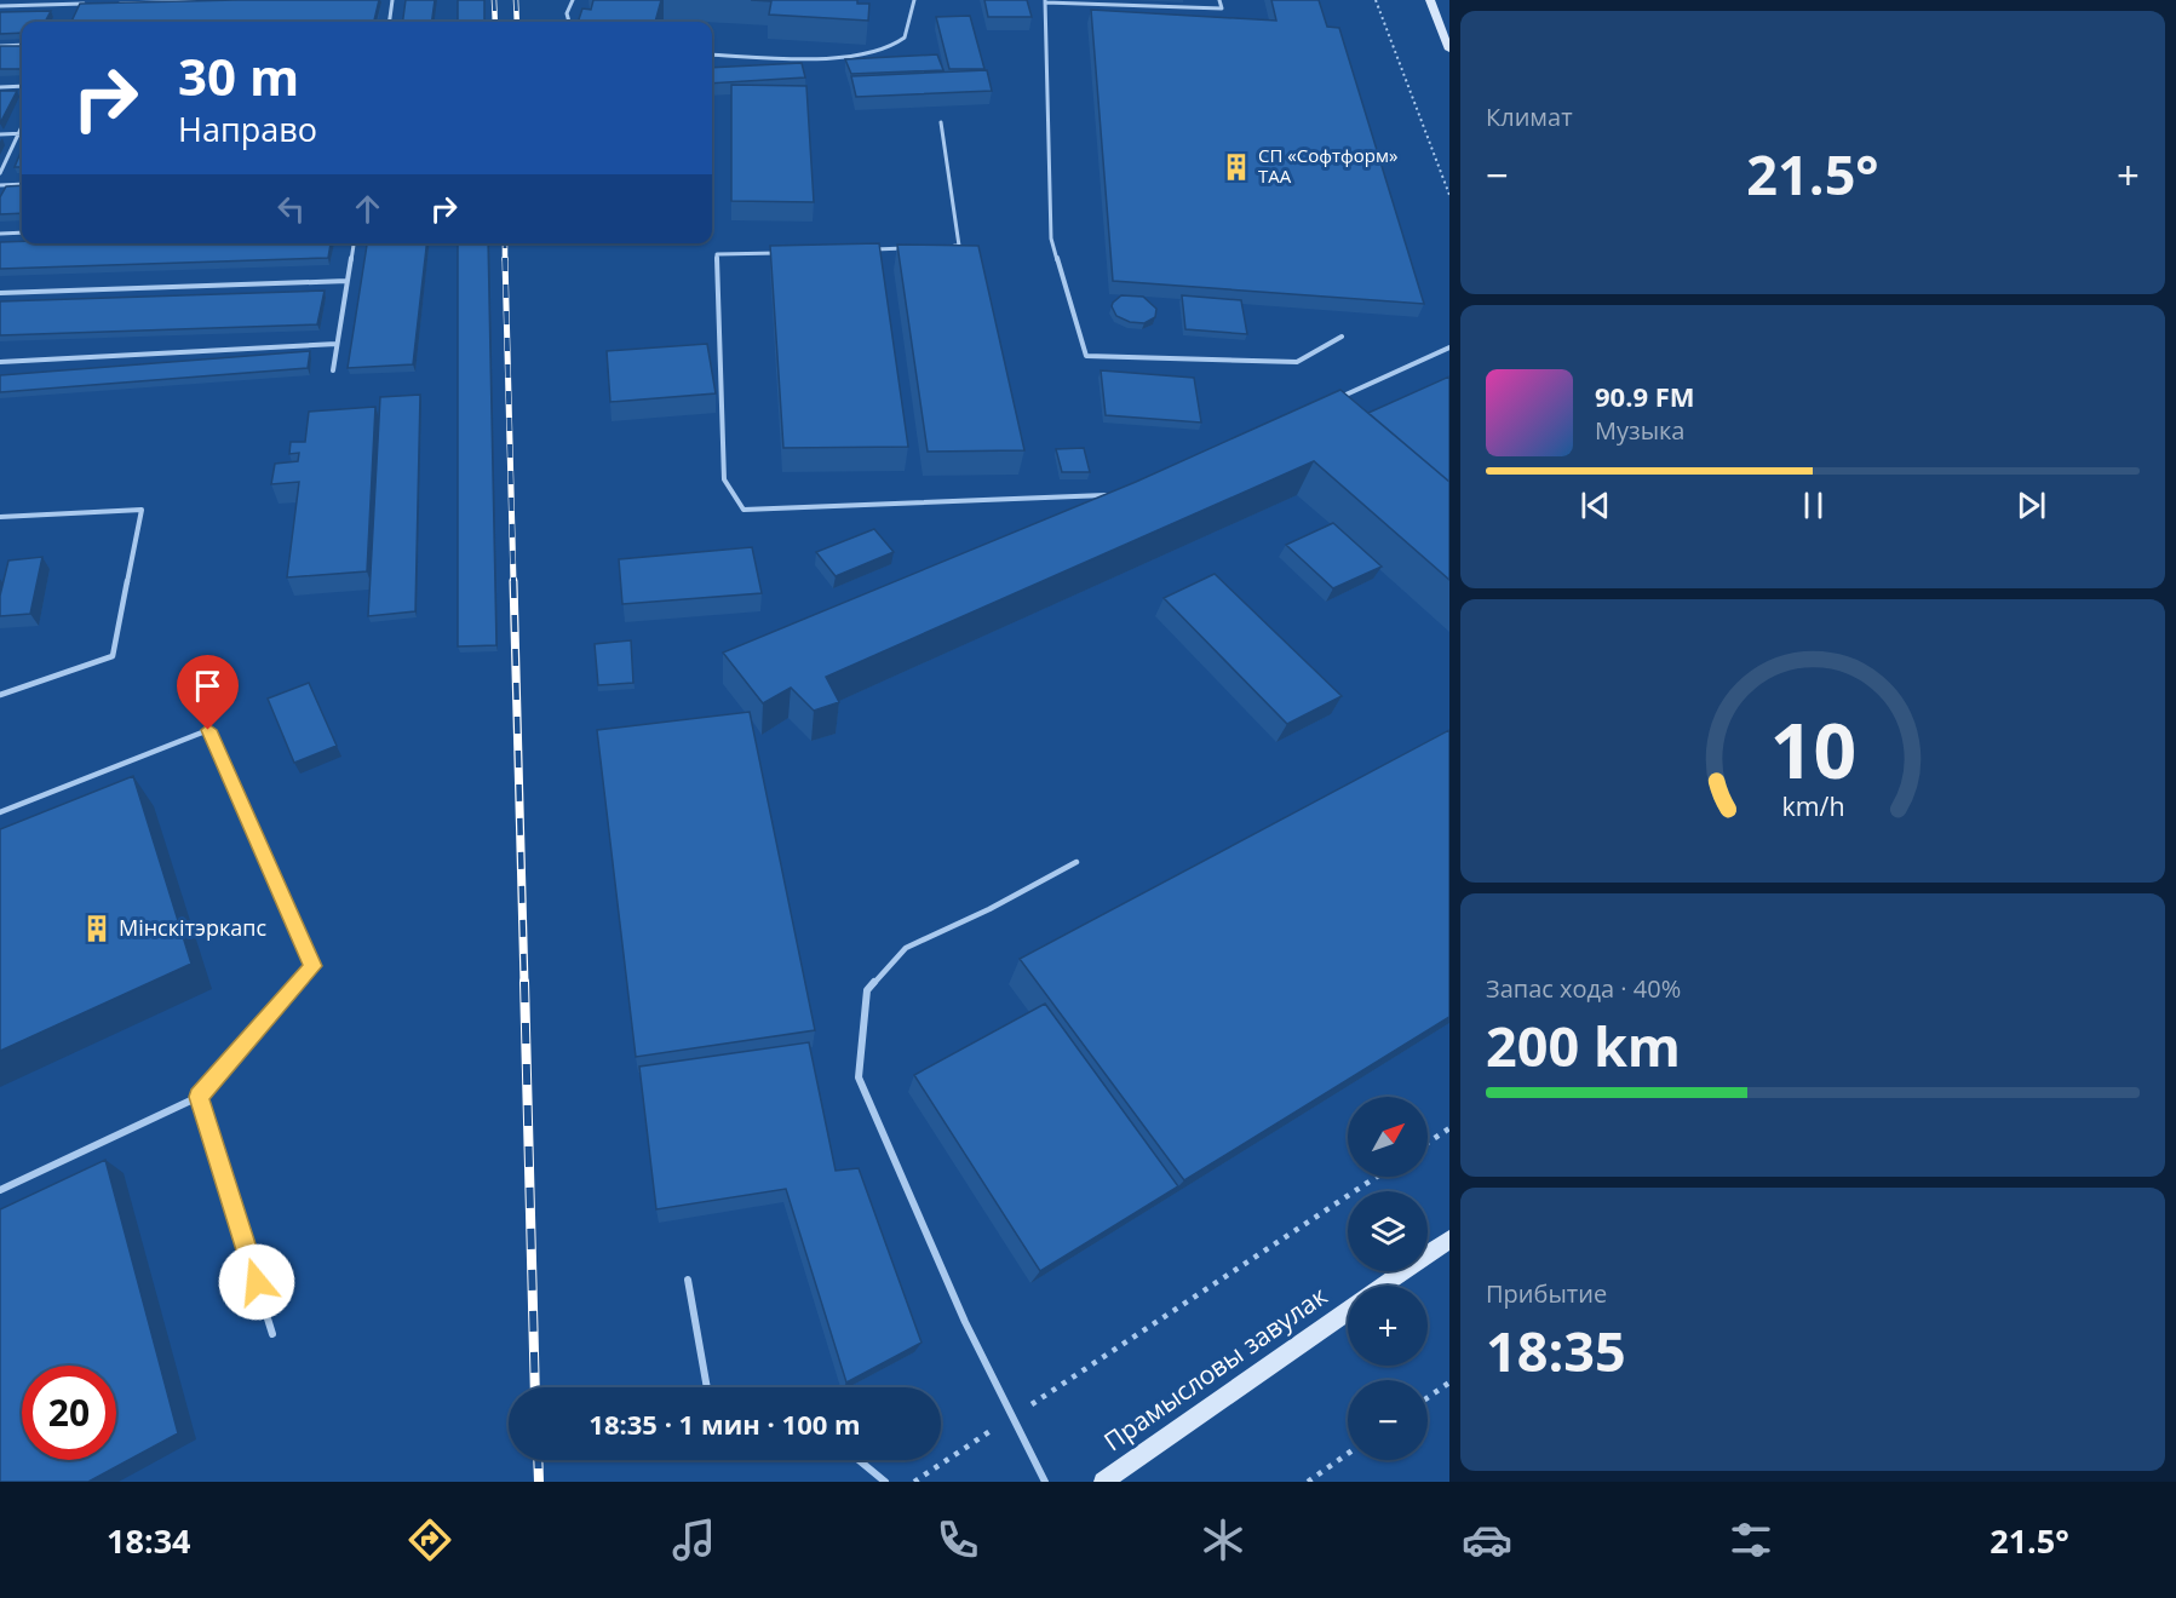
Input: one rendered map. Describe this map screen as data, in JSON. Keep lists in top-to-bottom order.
{
  "streets": {
    "main road": ["Прамысловы завулак"]
  },
  "places": {
    "building": ["СП «Софтформ» ТАА", "Мінскітэркапс"]
  },
  "north": "top right",
  "page": {
    "tile": [
      "Климат",
      ["Запас хода · 40%", "200 km"],
      ["Прибытие", "18:35"]
    ],
    "turn": ["30 m", "Направо"],
    "heat": ["−", "21.5°", "+"],
    "song": ["90.9 FM", "Музыка"],
    "map_buttons": ["+", "−"],
    "limit": "20",
    "trip": "18:35 · 1 мин · 100 m",
    "tabs": ["18:34", "21.5°"],
    "gauge": ["10", "km/h"]
  }
}
